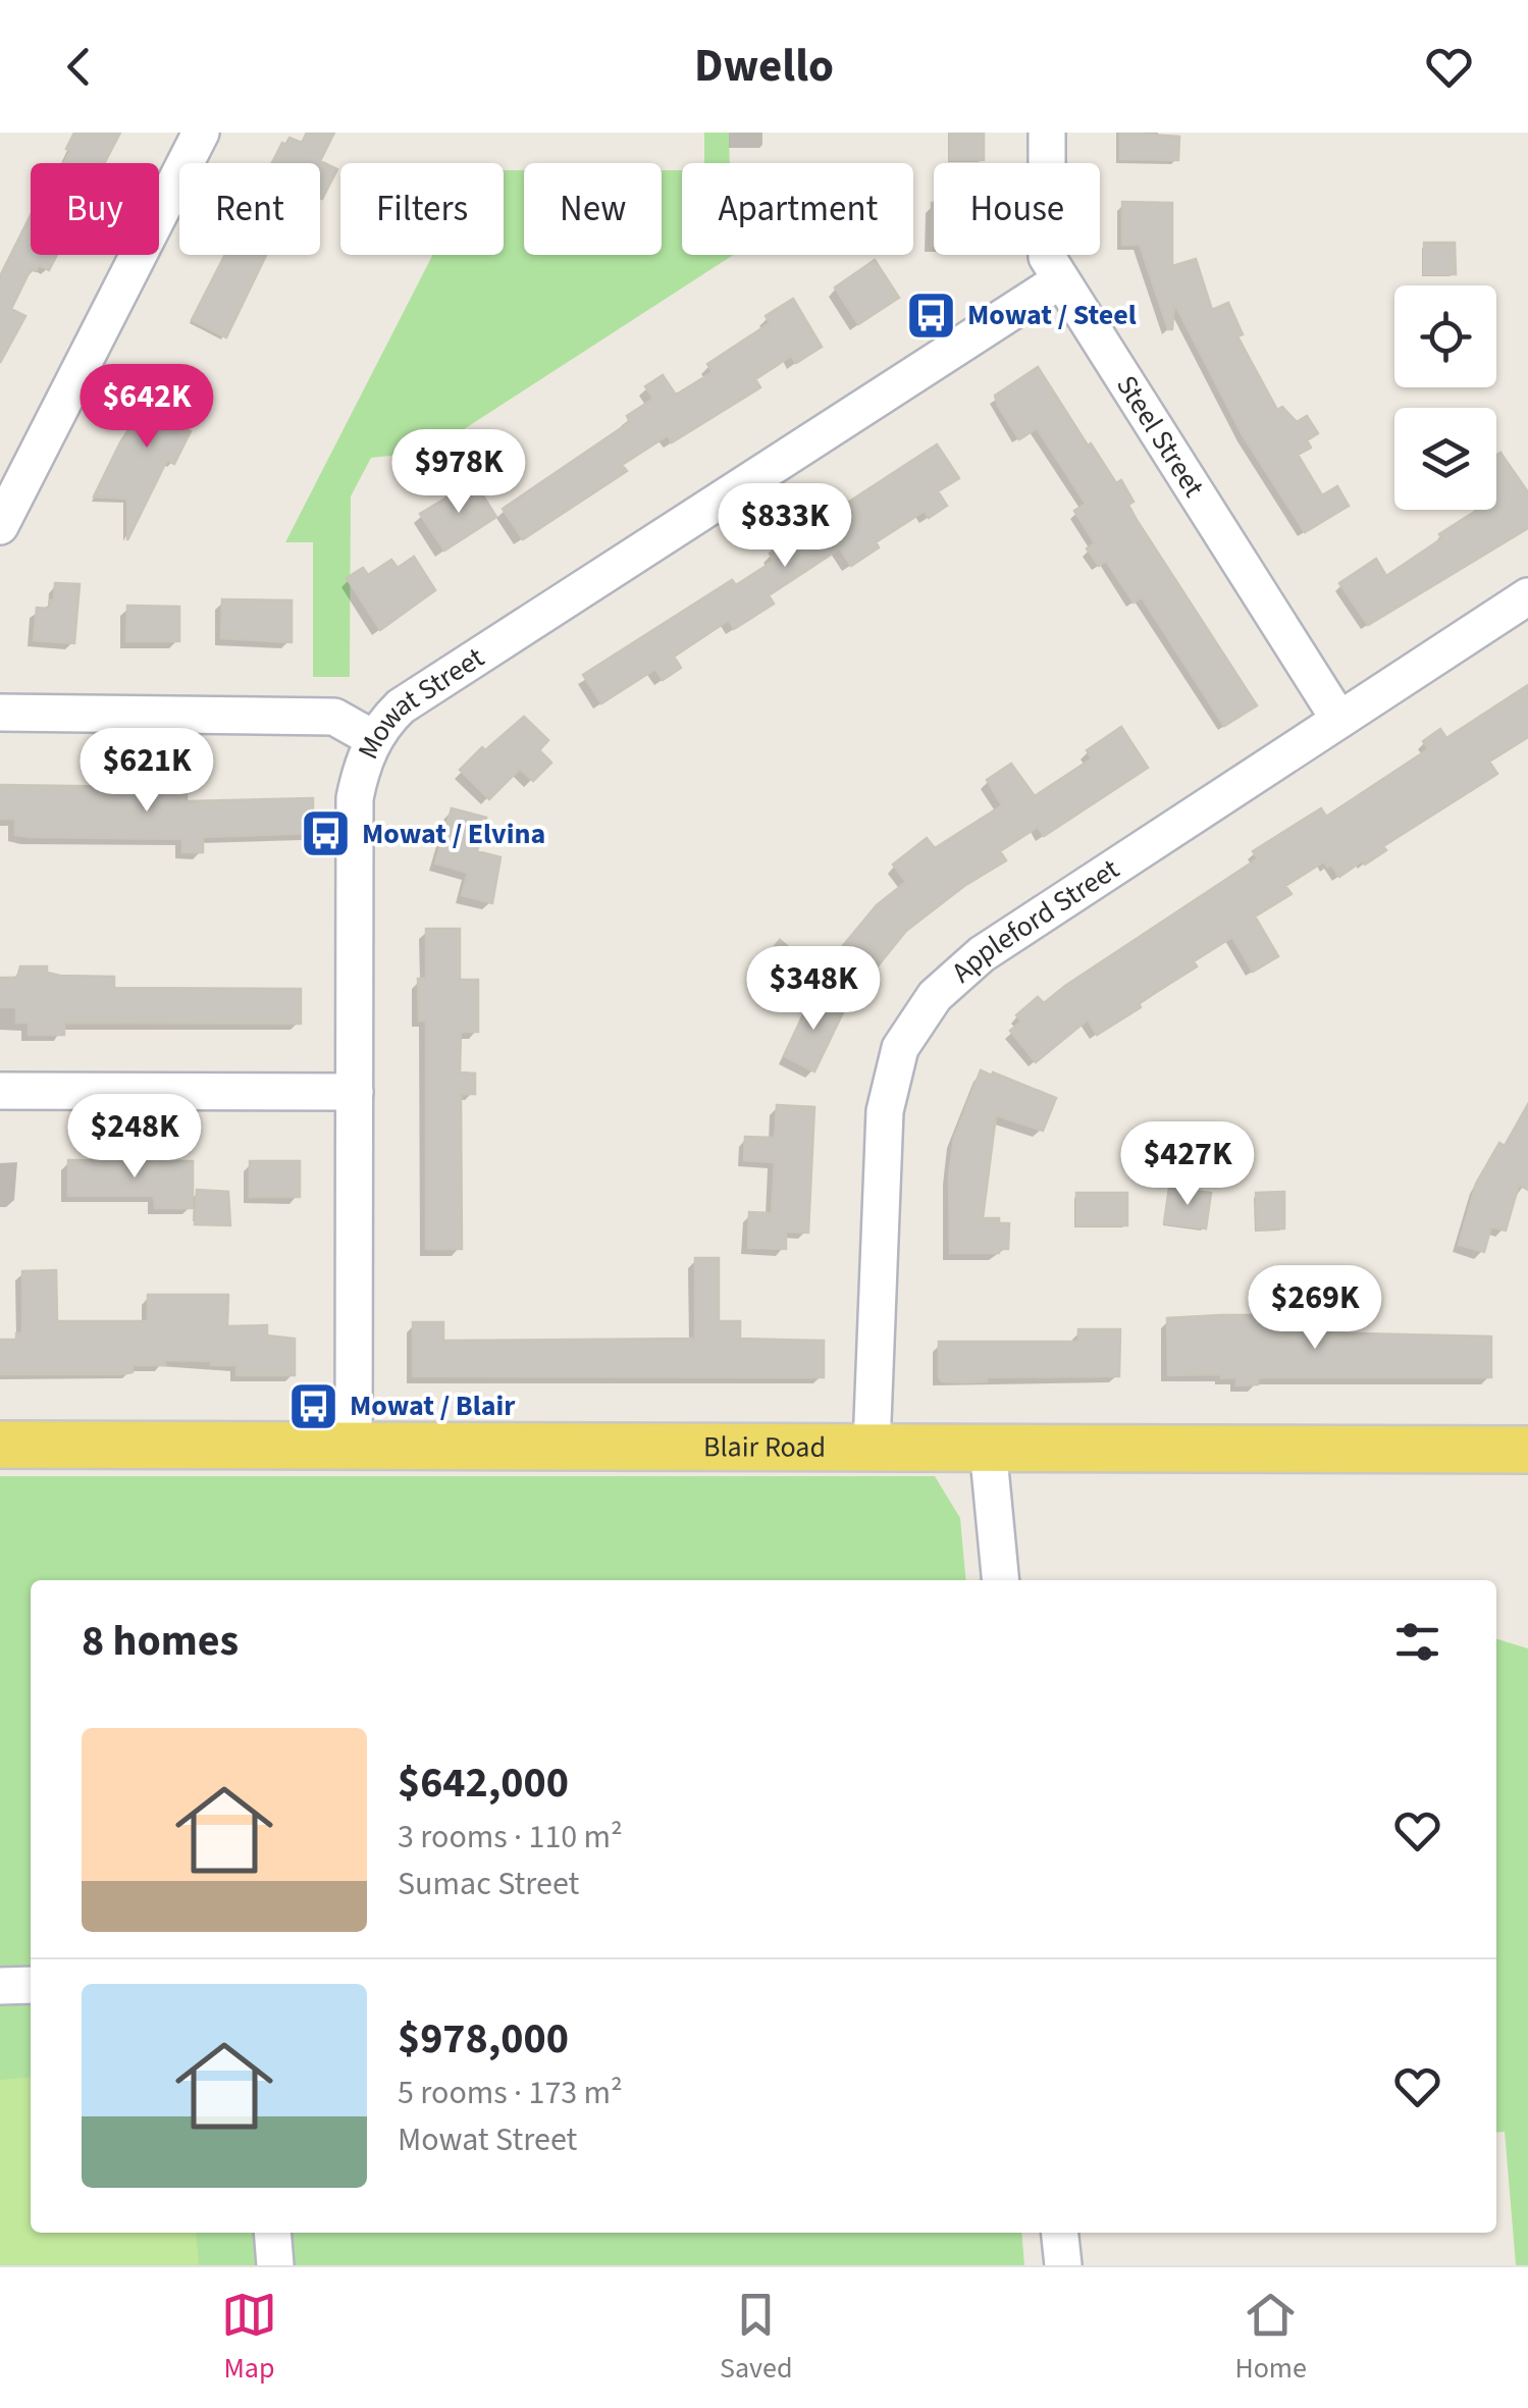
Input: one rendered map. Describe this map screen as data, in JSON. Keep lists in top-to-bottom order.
{
  "streets": {
    "main road": ["Blair Road"],
    "street": ["Steel Street", "Mowat Street", "Appleford Street"]
  },
  "crossings": [
    ["Steel Street", "Mowat Street"],
    ["Steel Street", "Appleford Street"],
    ["Mowat Street", "Blair Road"],
    ["Appleford Street", "Blair Road"]
  ],
  "places": {
    "bus stop": ["Mowat / Steel", "Mowat / Elvina", "Mowat / Blair"]
  },
  "page": {
    "header": "Dwello",
    "chip": [
      "Buy",
      "Rent",
      "Filters",
      "New",
      "Apartment",
      "House"
    ],
    "price": [
      "$642K",
      "$978K",
      "$833K",
      "$621K",
      "$348K",
      "$248K",
      "$427K",
      "$269K"
    ],
    "heading": "8 homes",
    "list": [
      {
        "name": "$642,000",
        "note": "3 rooms · 110 m² · Sumac Street"
      },
      {
        "name": "$978,000",
        "note": "5 rooms · 173 m² · Mowat Street"
      }
    ],
    "tabs": ["Map", "Saved", "Home"]
  }
}
